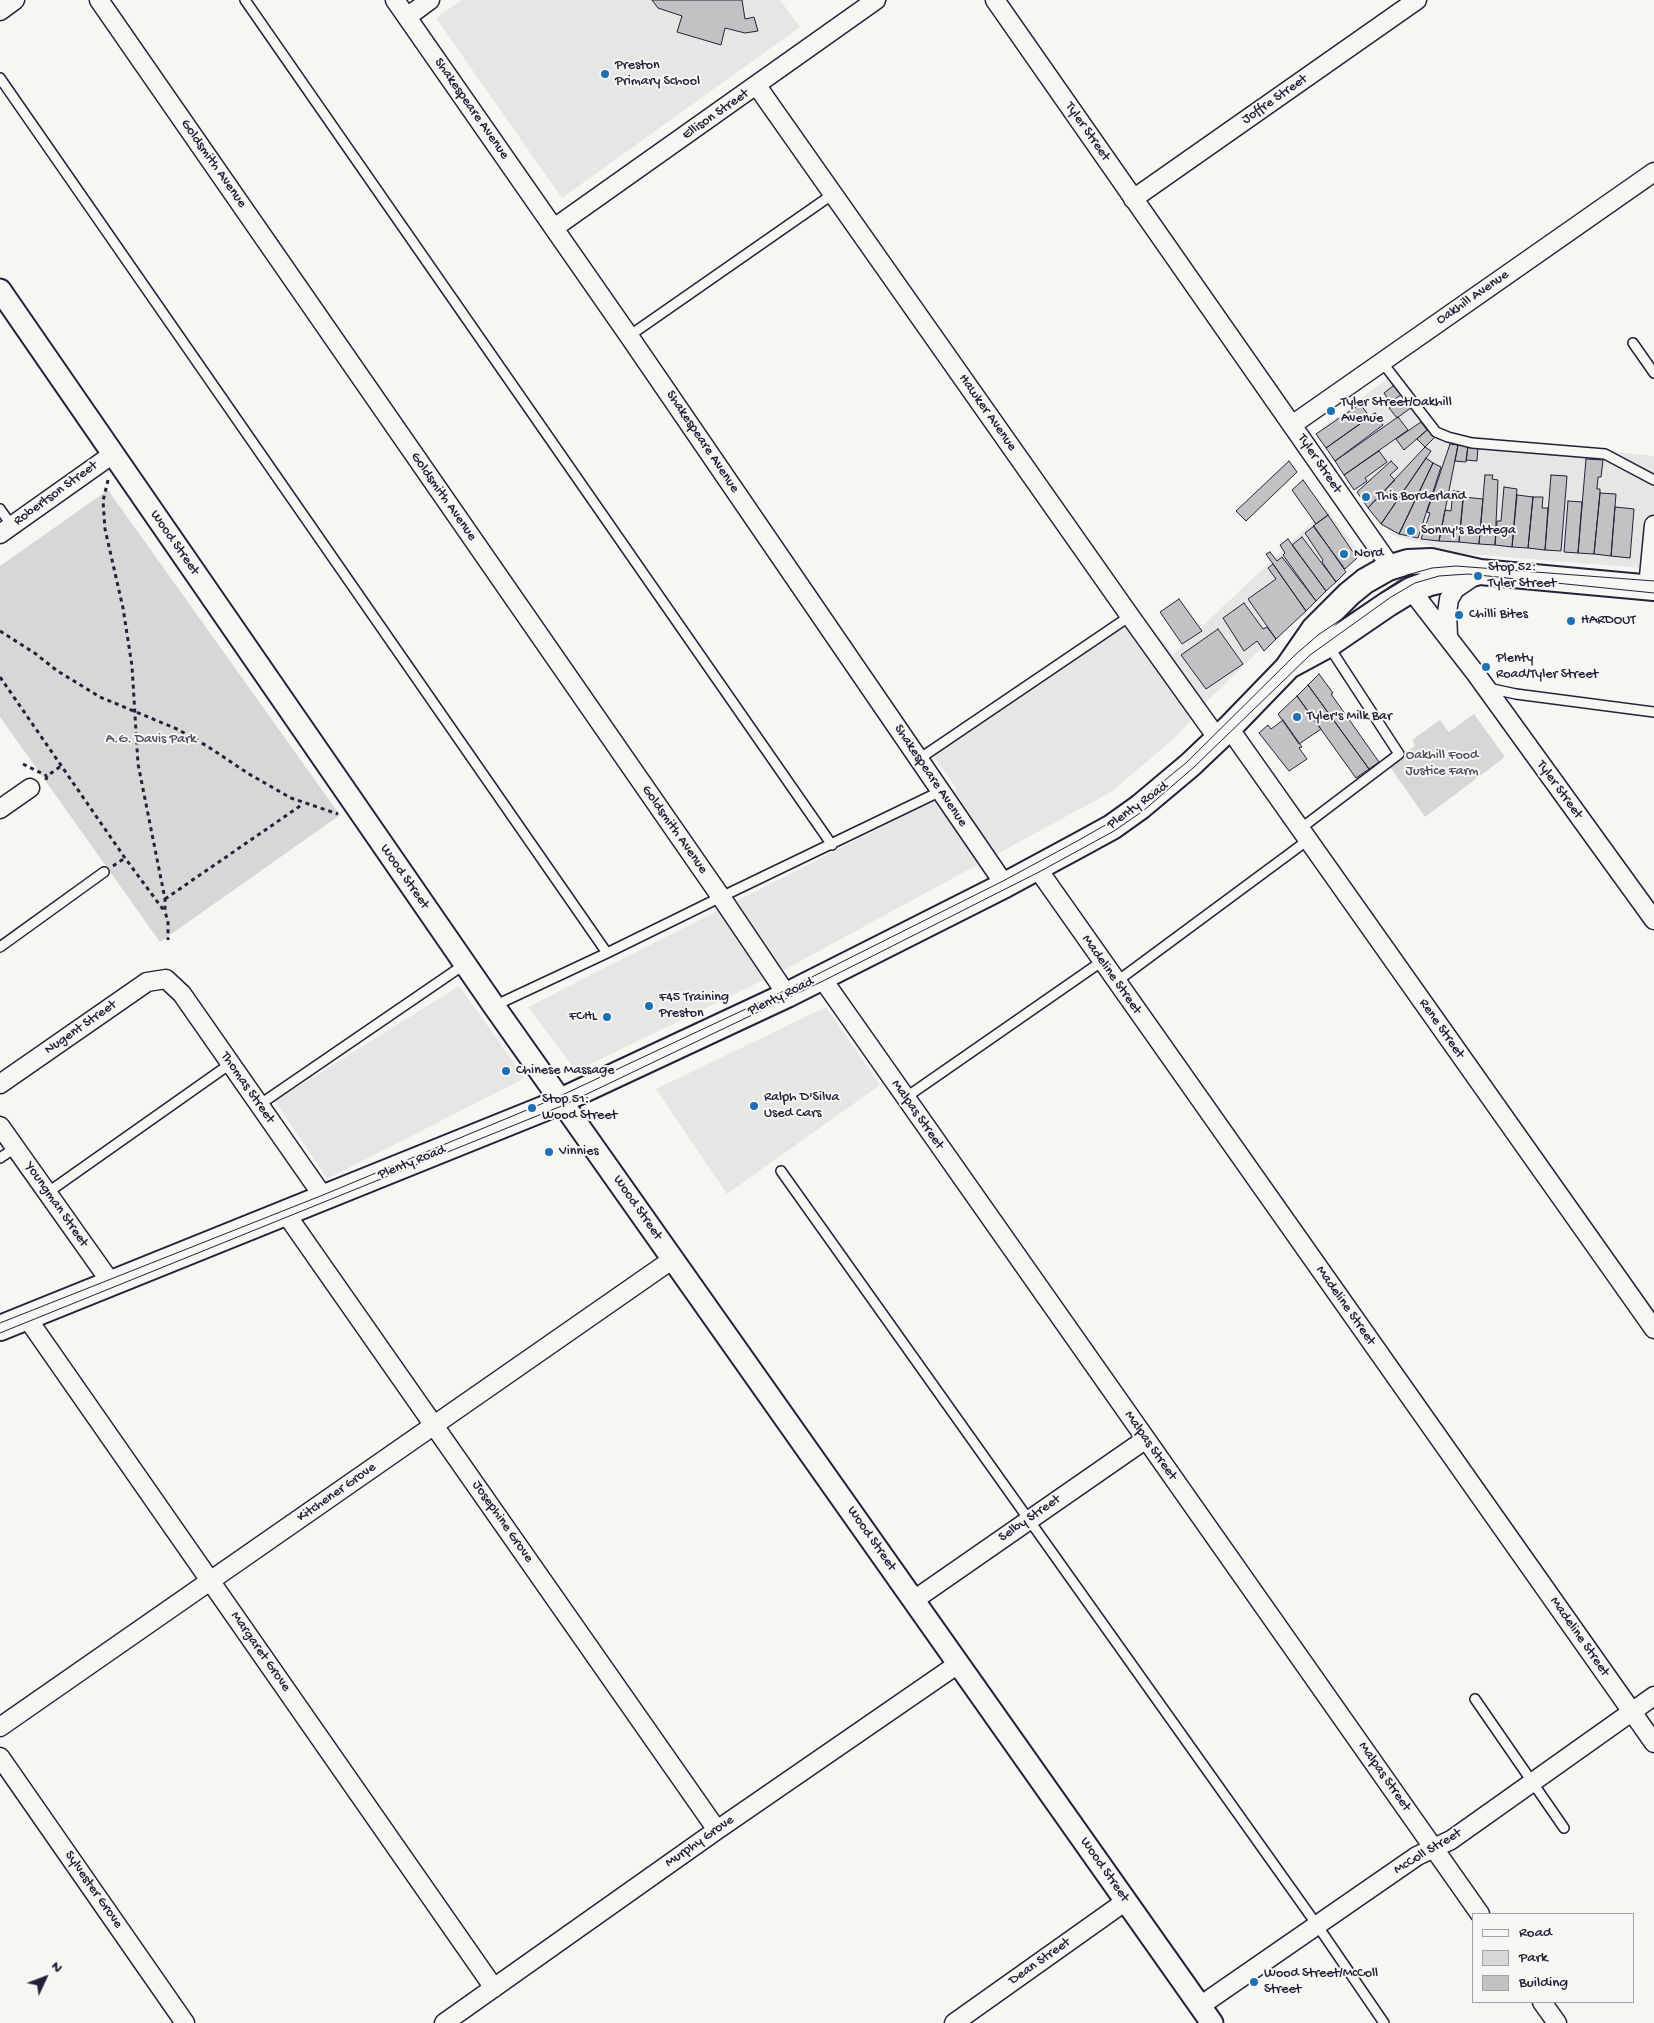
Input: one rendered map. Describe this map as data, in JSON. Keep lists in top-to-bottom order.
{
  "streets": {
    "main road": ["Tyler Street", "Plenty Road"],
    "street": [
      "Joffre Street",
      "Shakespeare Avenue",
      "Ellison Street",
      "Goldsmith Avenue",
      "Oakhill Avenue",
      "Hawker Avenue",
      "Robertson Street",
      "Wood Street",
      "Madeline Street",
      "Nugent Street",
      "Rene Street",
      "Thomas Street",
      "Malpas Street",
      "Youngman Street",
      "Kitchener Grove",
      "Selby Street",
      "Josephine Grove",
      "Margaret Grove",
      "Murphy Grove",
      "McColl Street",
      "Sylvester Grove",
      "Dean Street"
    ]
  },
  "crossings": [
    ["Joffre Street", "Tyler Street"],
    ["Shakespeare Avenue", "Ellison Street"],
    ["Shakespeare Avenue", "Plenty Road"],
    ["Ellison Street", "Hawker Avenue"],
    ["Tyler Street", "Oakhill Avenue"],
    ["Tyler Street", "Plenty Road"],
    ["Goldsmith Avenue", "Plenty Road"],
    ["Hawker Avenue", "Plenty Road"],
    ["Hawker Avenue", "Rene Street"],
    ["Robertson Street", "Wood Street"],
    ["Wood Street", "Plenty Road"],
    ["Wood Street", "Kitchener Grove"],
    ["Wood Street", "Selby Street"],
    ["Wood Street", "Murphy Grove"],
    ["Wood Street", "McColl Street"],
    ["Wood Street", "Dean Street"],
    ["Plenty Road", "Madeline Street"],
    ["Plenty Road", "Rene Street"],
    ["Plenty Road", "Thomas Street"],
    ["Plenty Road", "Malpas Street"],
    ["Plenty Road", "Youngman Street"],
    ["Plenty Road", "Josephine Grove"],
    ["Plenty Road", "Margaret Grove"],
    ["Madeline Street", "McColl Street"],
    ["Nugent Street", "Thomas Street"],
    ["Malpas Street", "Selby Street"],
    ["Malpas Street", "McColl Street"],
    ["Kitchener Grove", "Josephine Grove"],
    ["Kitchener Grove", "Margaret Grove"],
    ["Josephine Grove", "Murphy Grove"],
    ["Margaret Grove", "Murphy Grove"]
  ],
  "parks": ["A.G. Davis Park", "Oakhill Food Justice Farm"],
  "places": [
    "Preston Primary School",
    "Tyler Street/Oakhill Avenue",
    "This Borderland",
    "Sonny's Bottega",
    "Nord",
    "Stop 52: Tyler Street",
    "Chilli Bites",
    "HARDOUT",
    "Plenty Road/Tyler Street",
    "Tyler's Milk Bar",
    "F45 Training Preston",
    "FCHL",
    "Chinese Massage",
    "Ralph D'Silva Used Cars",
    "Stop 51: Wood Street",
    "Vinnies",
    "Wood Street/McColl Street"
  ],
  "legend": ["Road", "Park", "Building"],
  "north": "top right"
}
